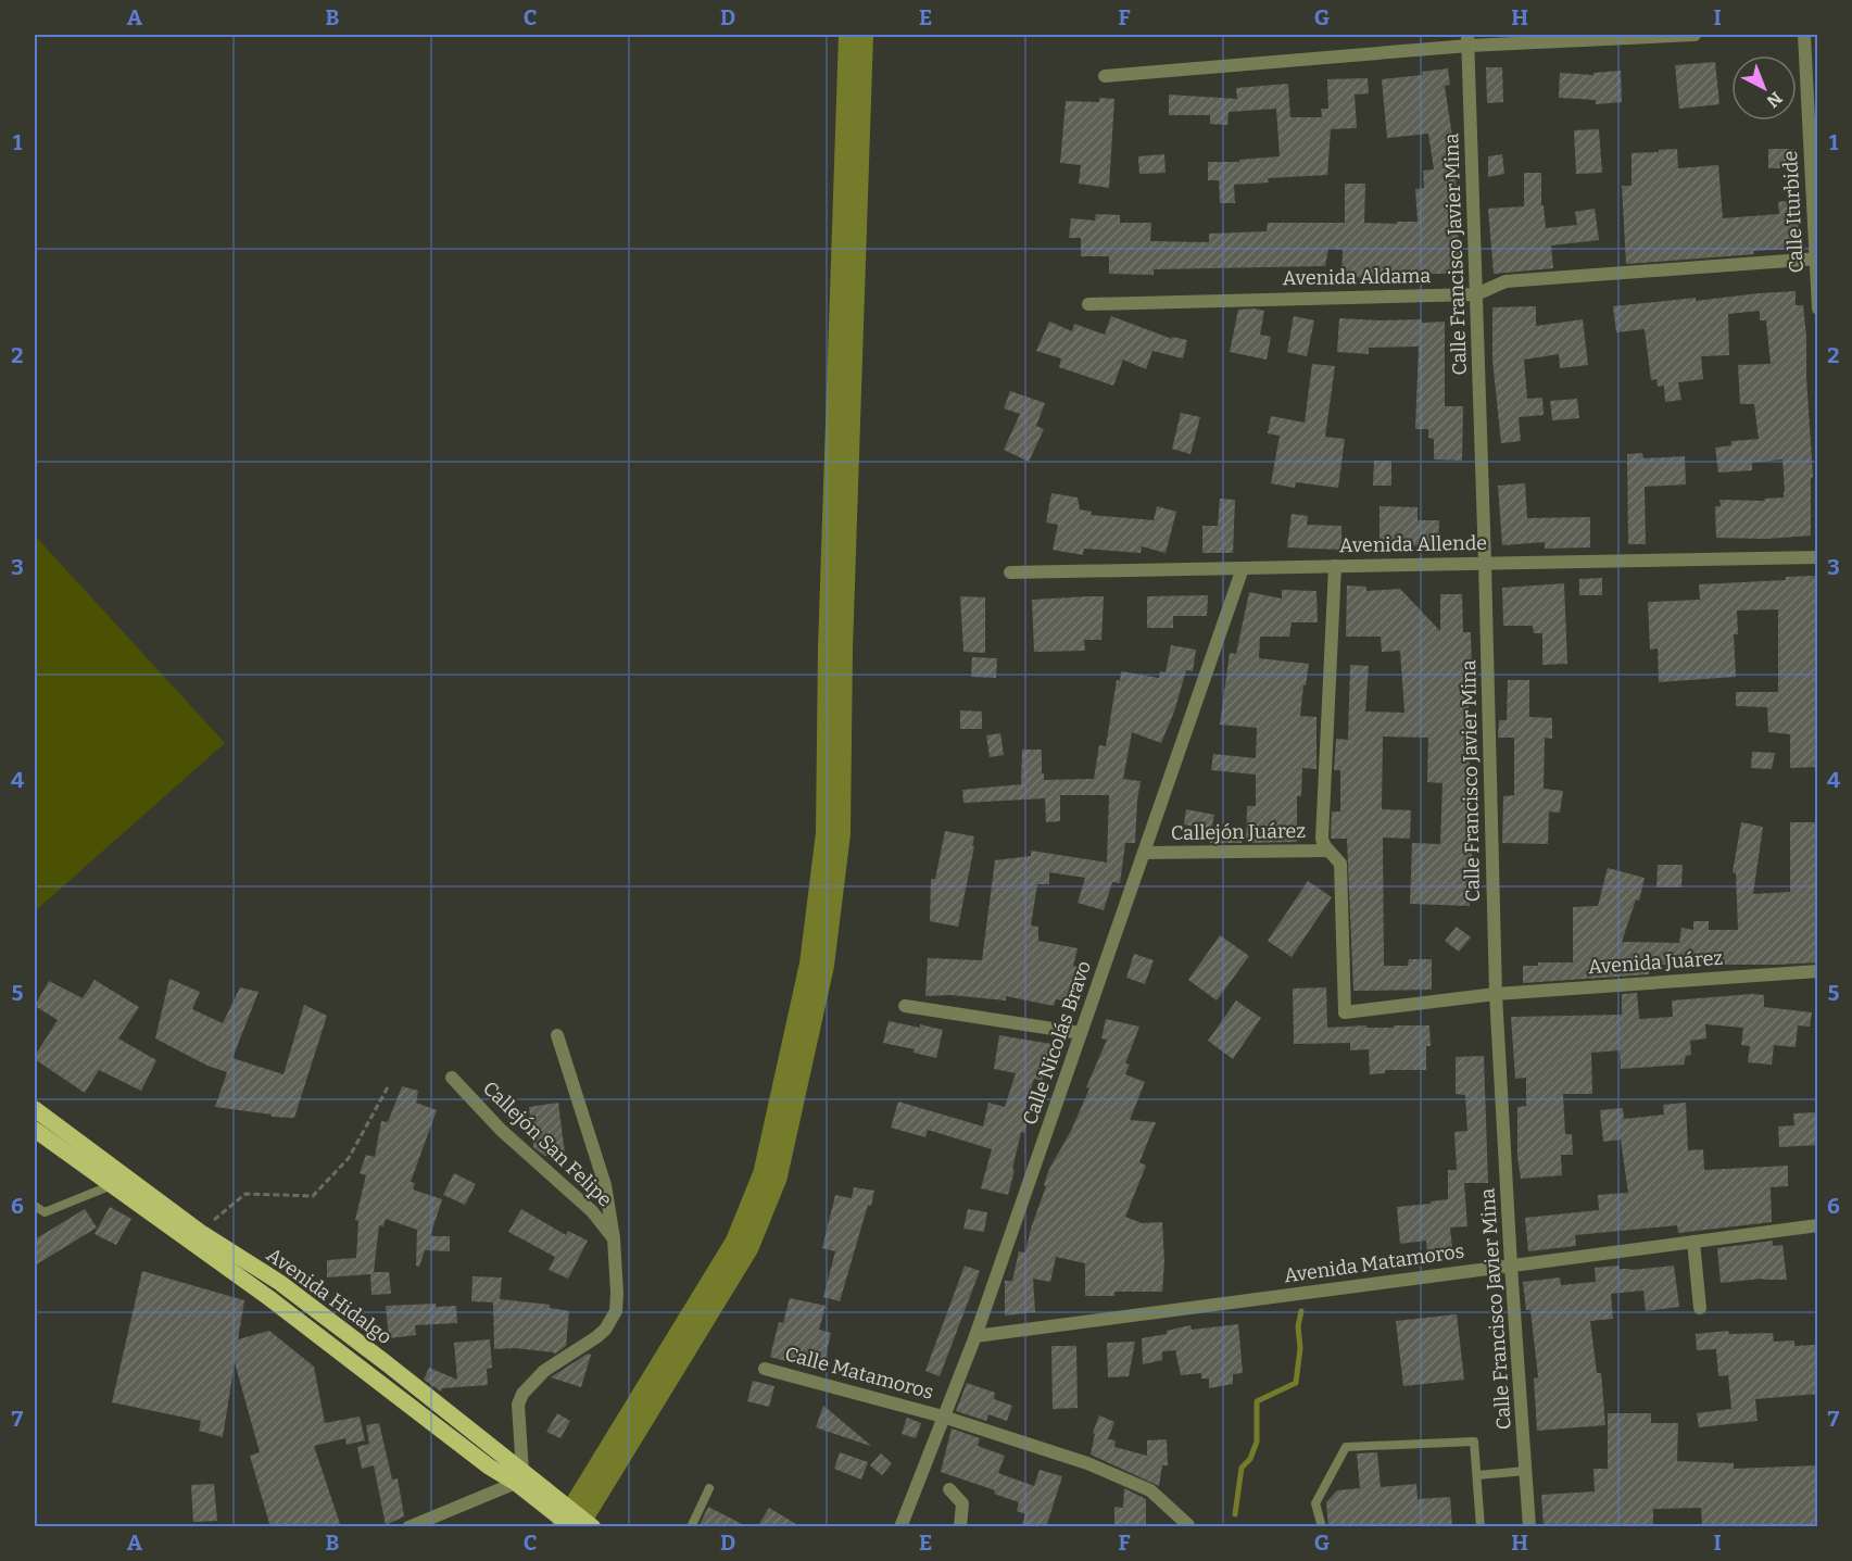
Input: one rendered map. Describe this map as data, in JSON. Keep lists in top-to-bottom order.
{
  "streets": {
    "main road": ["Avenida Hidalgo"],
    "street": [
      "Calle Iturbide",
      "Calle Francisco Javier Mina",
      "Avenida Aldama",
      "Avenida Allende",
      "Callejón Juárez",
      "Avenida Juárez",
      "Calle Nicolás Bravo",
      "Callejón San Felipe",
      "Avenida Matamoros",
      "Calle Matamoros"
    ]
  },
  "crossings": [
    ["Calle Iturbide", "Avenida Aldama"],
    ["Calle Francisco Javier Mina", "Avenida Aldama"],
    ["Calle Francisco Javier Mina", "Avenida Allende"],
    ["Calle Francisco Javier Mina", "Callejón Juárez"],
    ["Calle Francisco Javier Mina", "Avenida Juárez"],
    ["Calle Francisco Javier Mina", "Avenida Matamoros"],
    ["Avenida Allende", "Calle Nicolás Bravo"],
    ["Callejón Juárez", "Avenida Juárez"],
    ["Callejón Juárez", "Calle Nicolás Bravo"],
    ["Calle Nicolás Bravo", "Avenida Matamoros"],
    ["Calle Nicolás Bravo", "Calle Matamoros"]
  ],
  "north": "bottom right",
  "grid": {
    "columns": [
      "A",
      "B",
      "C",
      "D",
      "E",
      "F",
      "G",
      "H",
      "I"
    ],
    "rows": [
      "1",
      "2",
      "3",
      "4",
      "5",
      "6",
      "7"
    ]
  }
}
